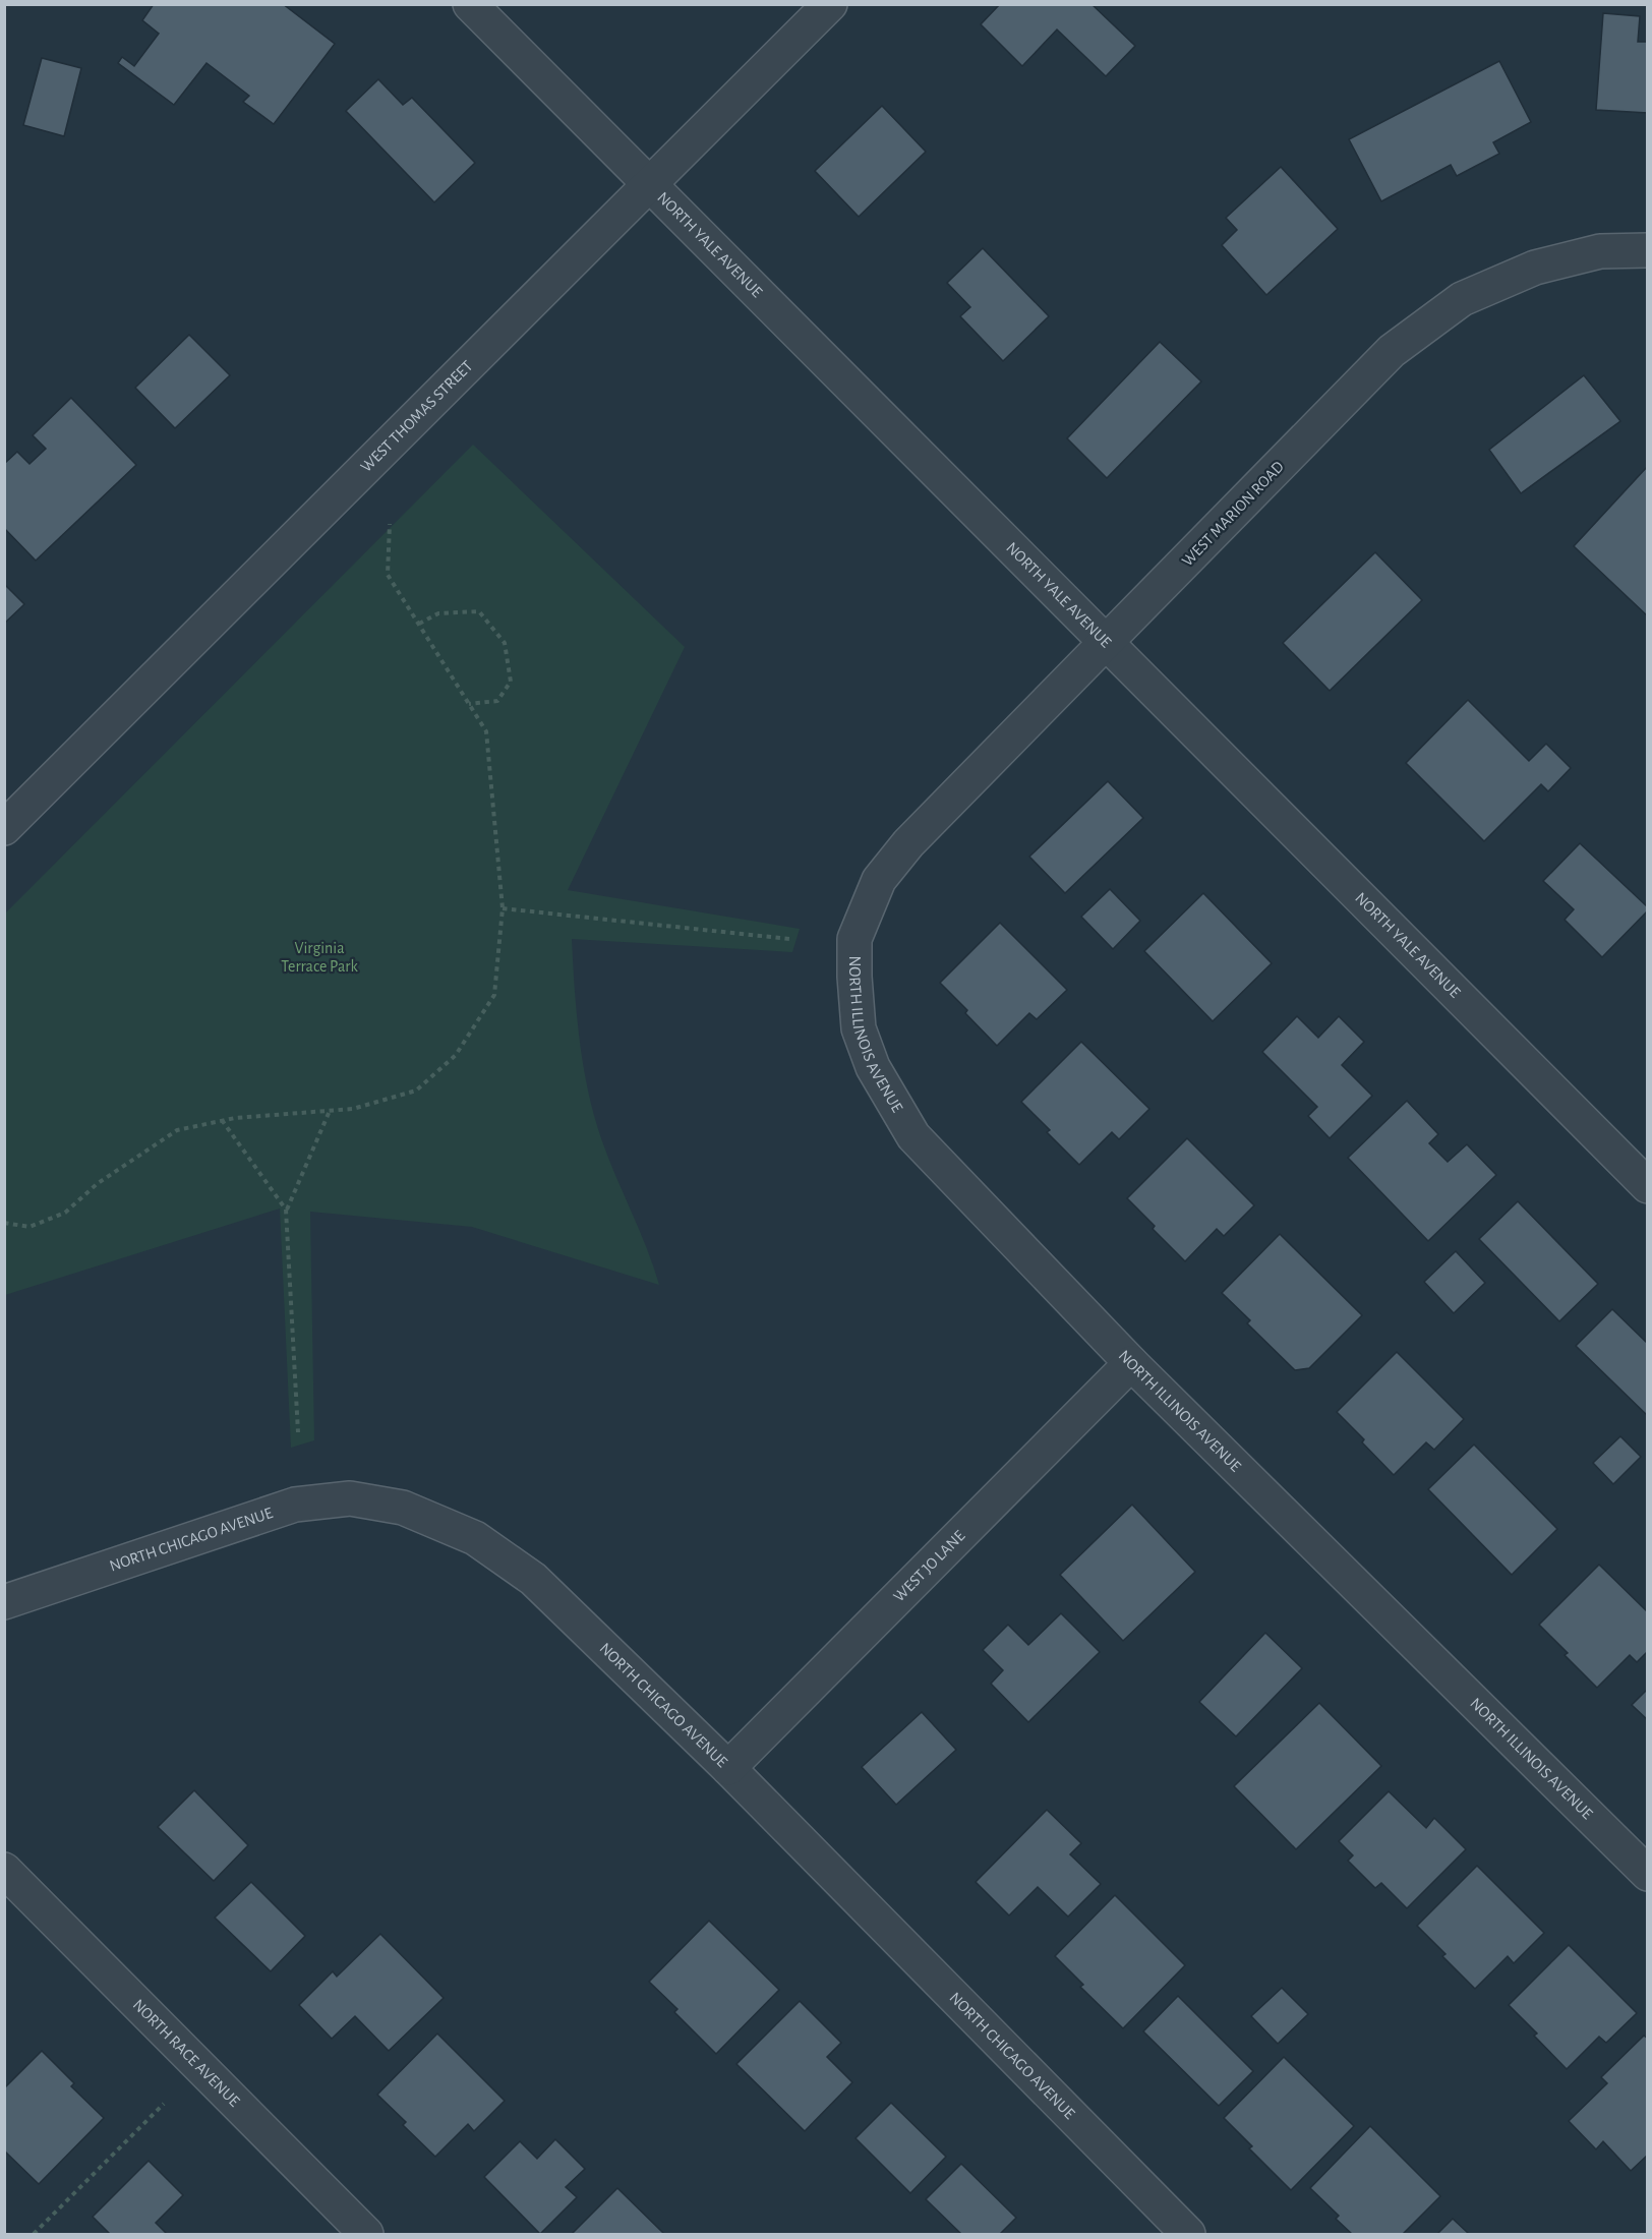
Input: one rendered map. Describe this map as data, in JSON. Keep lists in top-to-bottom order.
{
  "streets": {
    "street": [
      "NORTH YALE AVENUE",
      "WEST THOMAS STREET",
      "WEST MARION ROAD",
      "NORTH ILLINOIS AVENUE",
      "NORTH CHICAGO AVENUE",
      "WEST JO LANE",
      "NORTH RACE AVENUE"
    ]
  },
  "crossings": [
    ["NORTH YALE AVENUE", "WEST THOMAS STREET"],
    ["NORTH YALE AVENUE", "WEST MARION ROAD"],
    ["WEST MARION ROAD", "NORTH ILLINOIS AVENUE"],
    ["NORTH ILLINOIS AVENUE", "WEST JO LANE"],
    ["NORTH CHICAGO AVENUE", "WEST JO LANE"]
  ],
  "parks": ["Virginia Terrace Park"]
}
